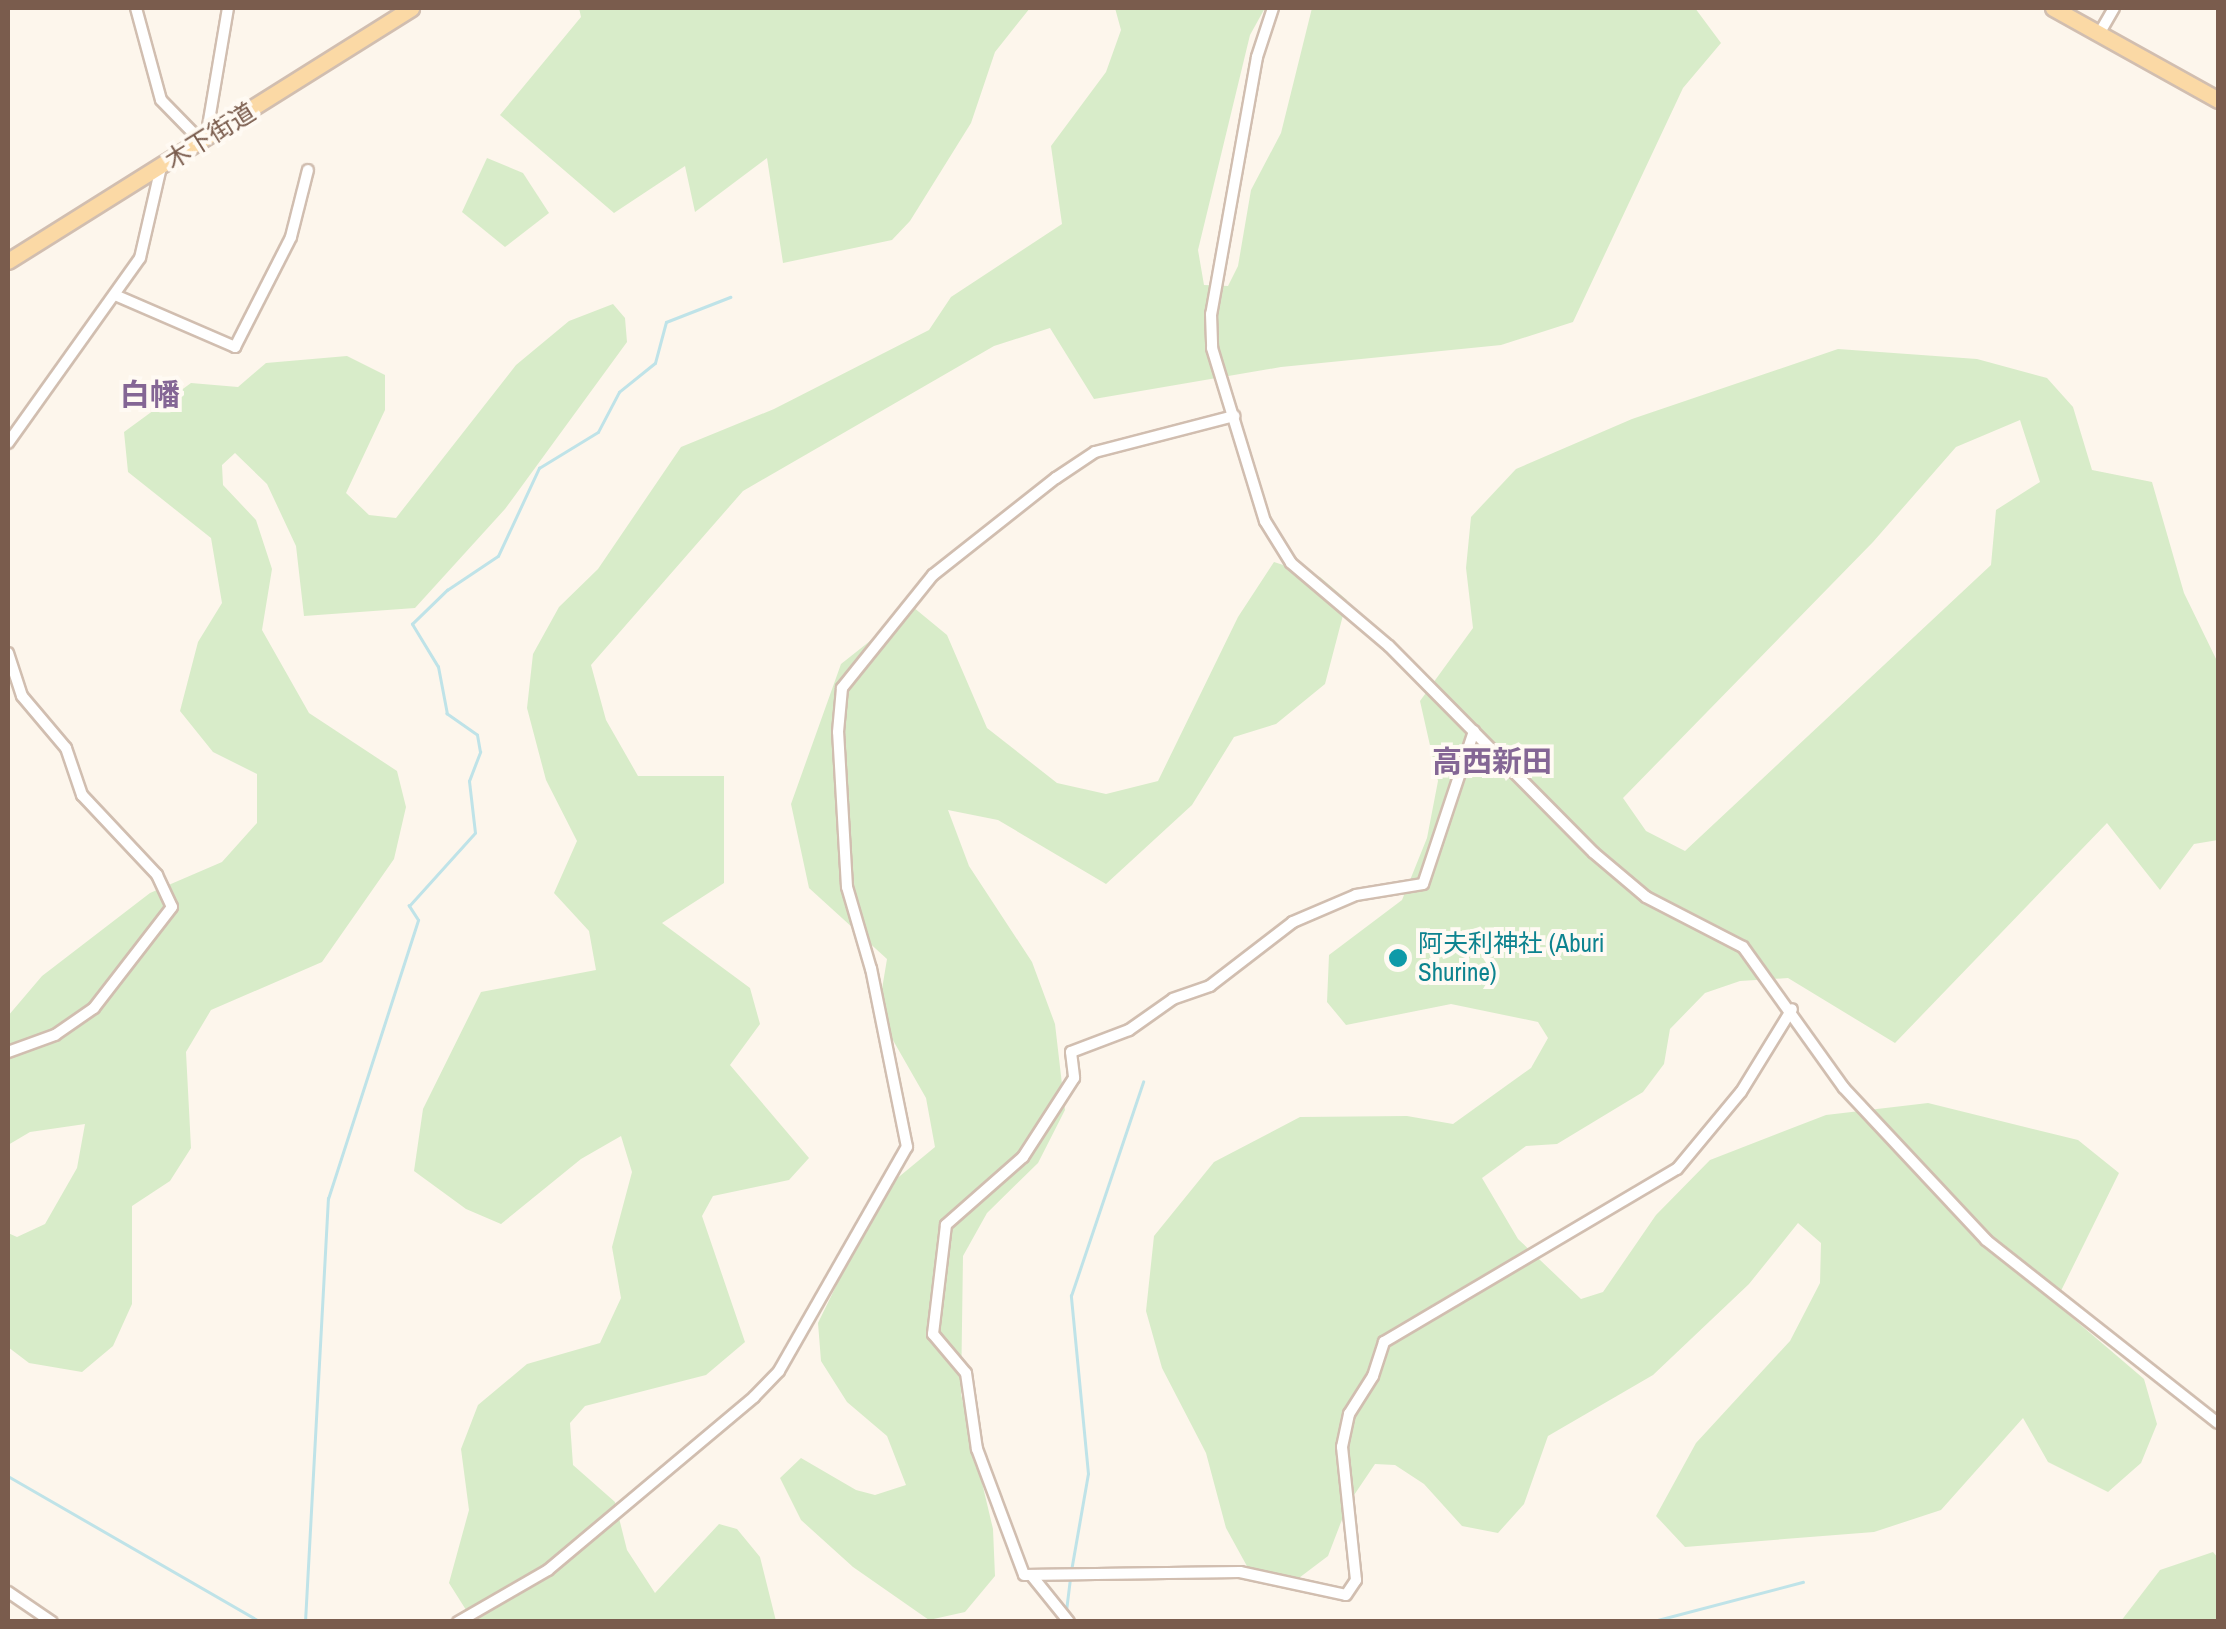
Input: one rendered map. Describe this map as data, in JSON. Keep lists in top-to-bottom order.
{
  "streets": {
    "main road": ["木下街道"]
  },
  "districts": ["白幡", "高西新田"],
  "places": ["阿夫利神社 (Aburi Shurine)"]
}
